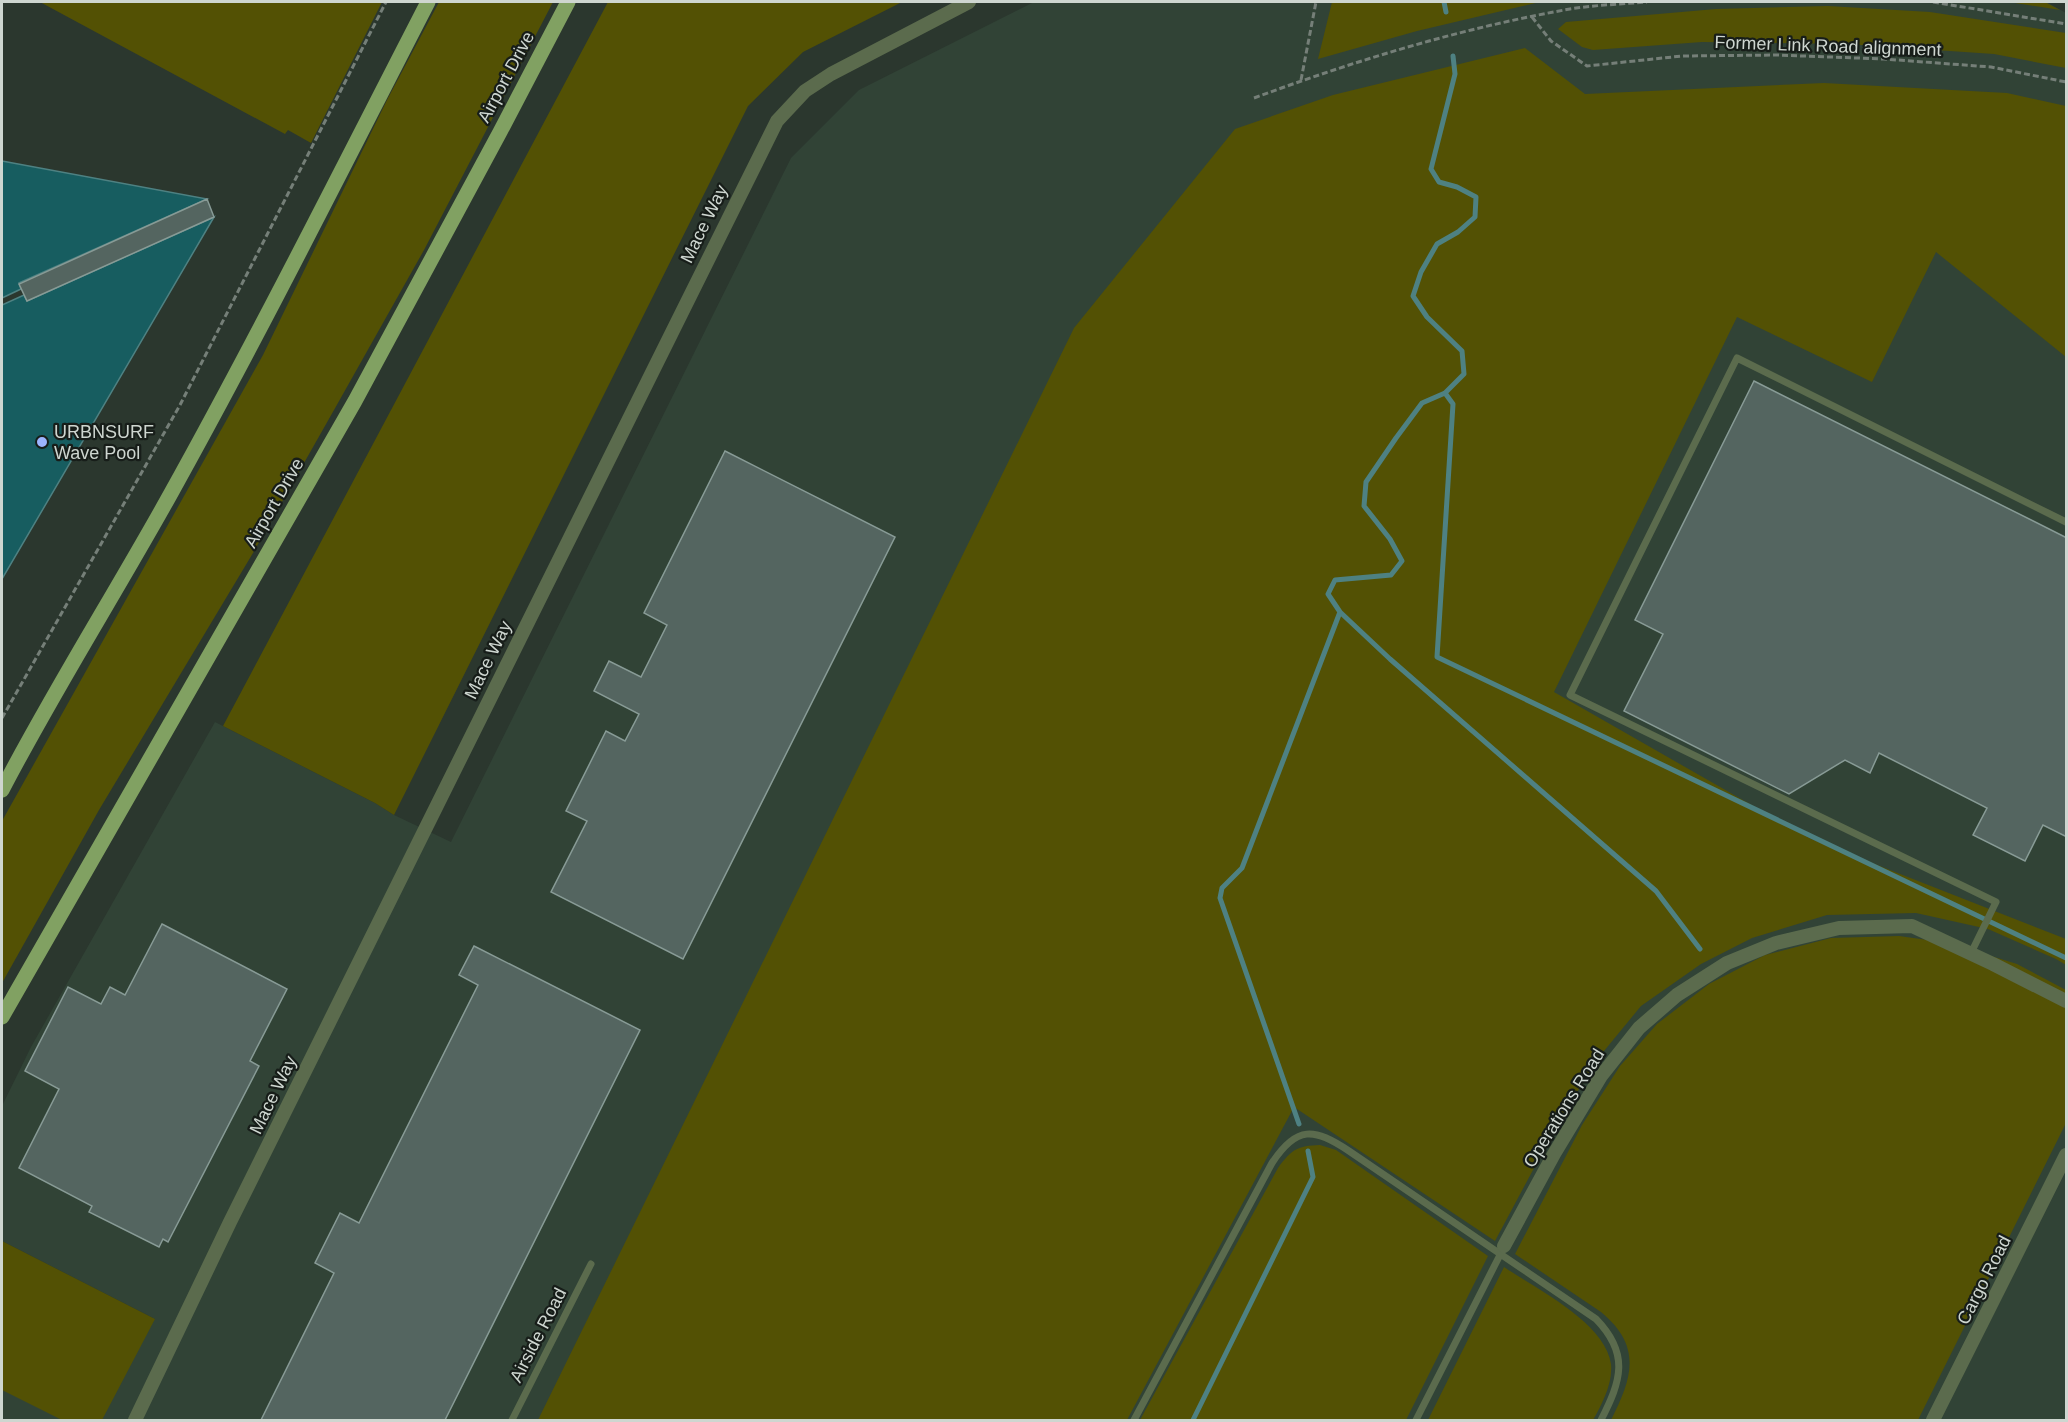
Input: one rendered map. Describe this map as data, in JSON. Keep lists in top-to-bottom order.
{
  "streets": {
    "main road": ["Airport Drive"],
    "street": ["Mace Way", "Operations Road", "Cargo Road"],
    "lane": ["Airside Road"],
    "path": ["Former Link Road alignment"]
  },
  "places": ["URBNSURF Wave Pool"]
}
